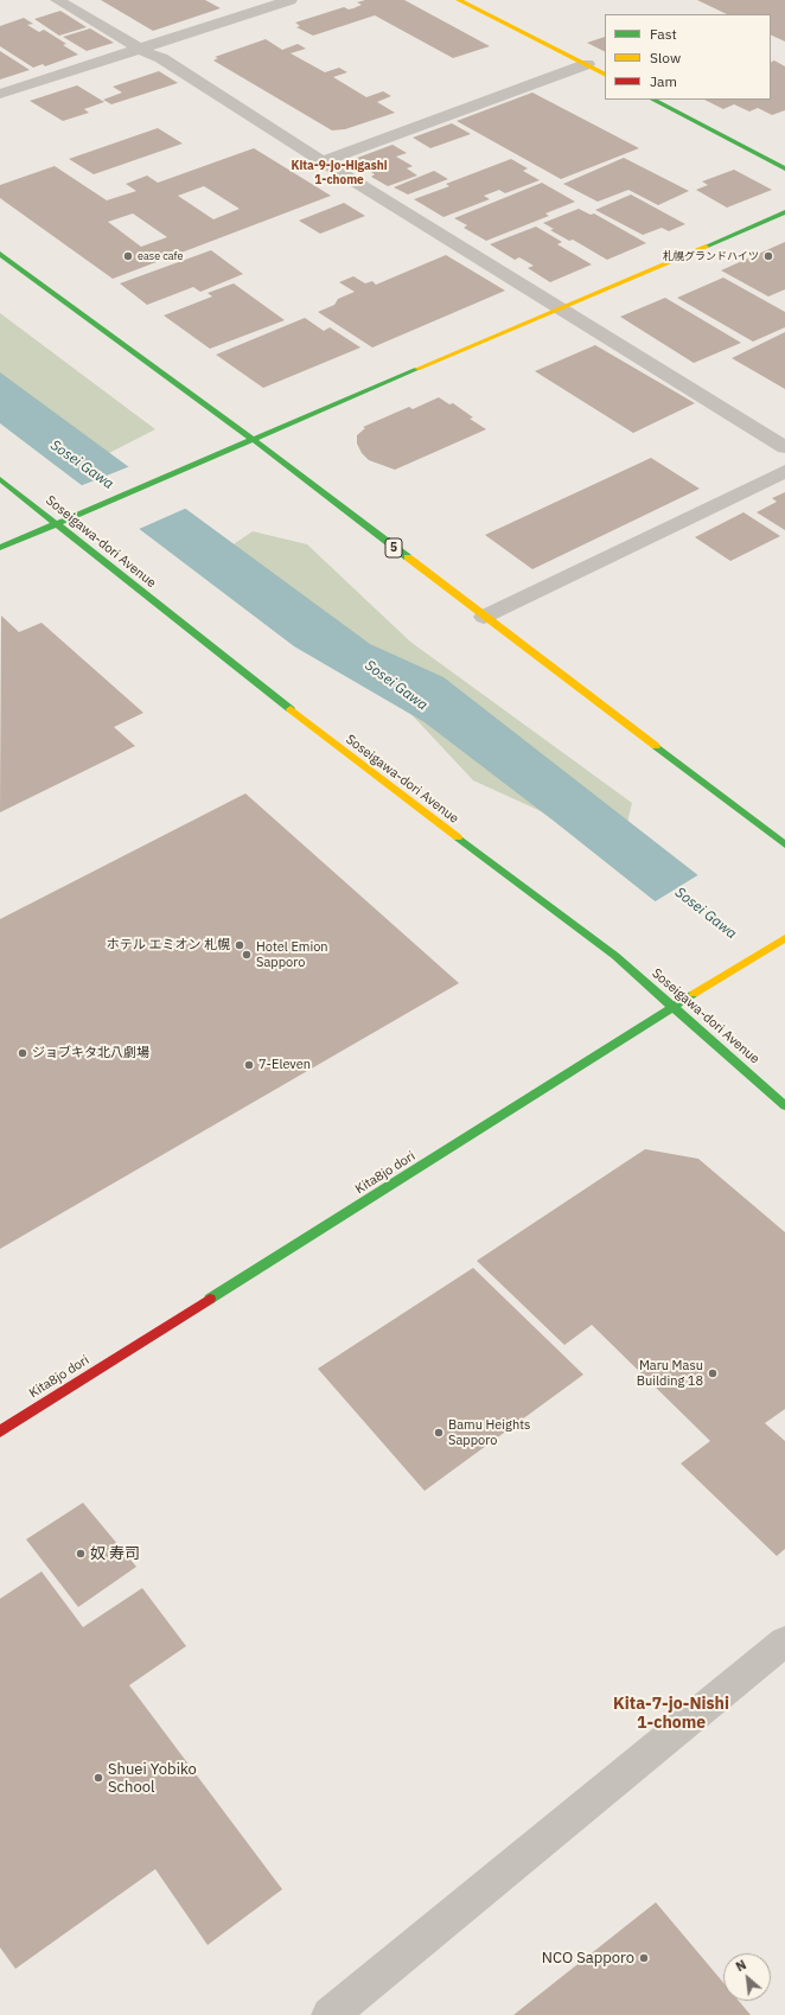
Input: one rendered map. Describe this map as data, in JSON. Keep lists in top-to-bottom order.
{
  "streets": {
    "main road": ["Soseigawa-dori Avenue", "5", "Kita8jo dori"]
  },
  "crossings": [
    ["Soseigawa-dori Avenue", "Kita8jo dori"]
  ],
  "districts": ["Kita-9-jo-Higashi 1-chome", "Kita-7-jo-Nishi 1-chome"],
  "water": ["Sosei Gawa"],
  "places": [
    "ease cafe",
    "札幌グランドハイツ",
    "ホテル エミオン 札幌",
    "Hotel Emion Sapporo",
    "ジョブキタ北八劇場",
    "7-Eleven",
    "Maru Masu Building 18",
    "Bamu Heights Sapporo",
    "奴 寿司",
    "Shuei Yobiko School",
    "NCO Sapporo"
  ],
  "legend": ["Fast", "Slow", "Jam"],
  "north": "top left"
}
